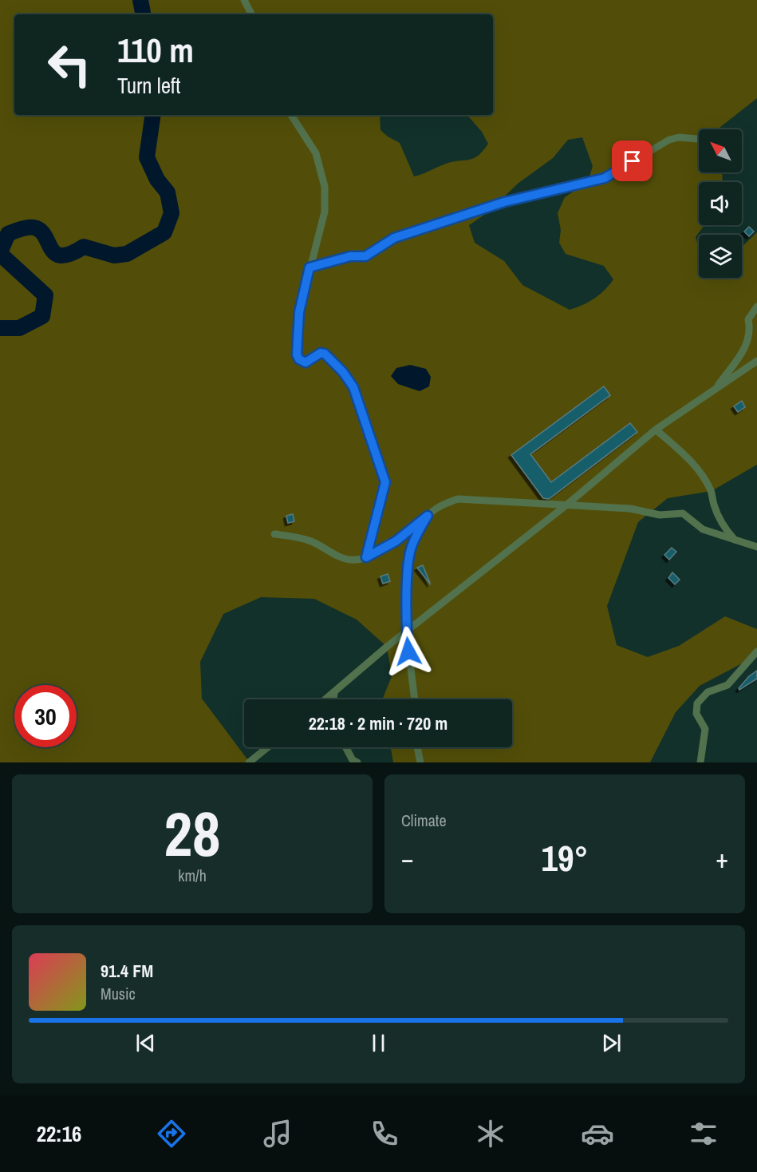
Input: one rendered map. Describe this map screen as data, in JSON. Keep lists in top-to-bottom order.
{
  "north": "top left",
  "page": {
    "turn": ["110 m", "Turn left"],
    "limit": "30",
    "trip": "22:18 · 2 min · 720 m",
    "tile": [
      ["28", "km/h"],
      "Climate"
    ],
    "heat": ["−", "19°", "+"],
    "song": ["91.4 FM", "Music"],
    "tabs": "22:16"
  }
}
